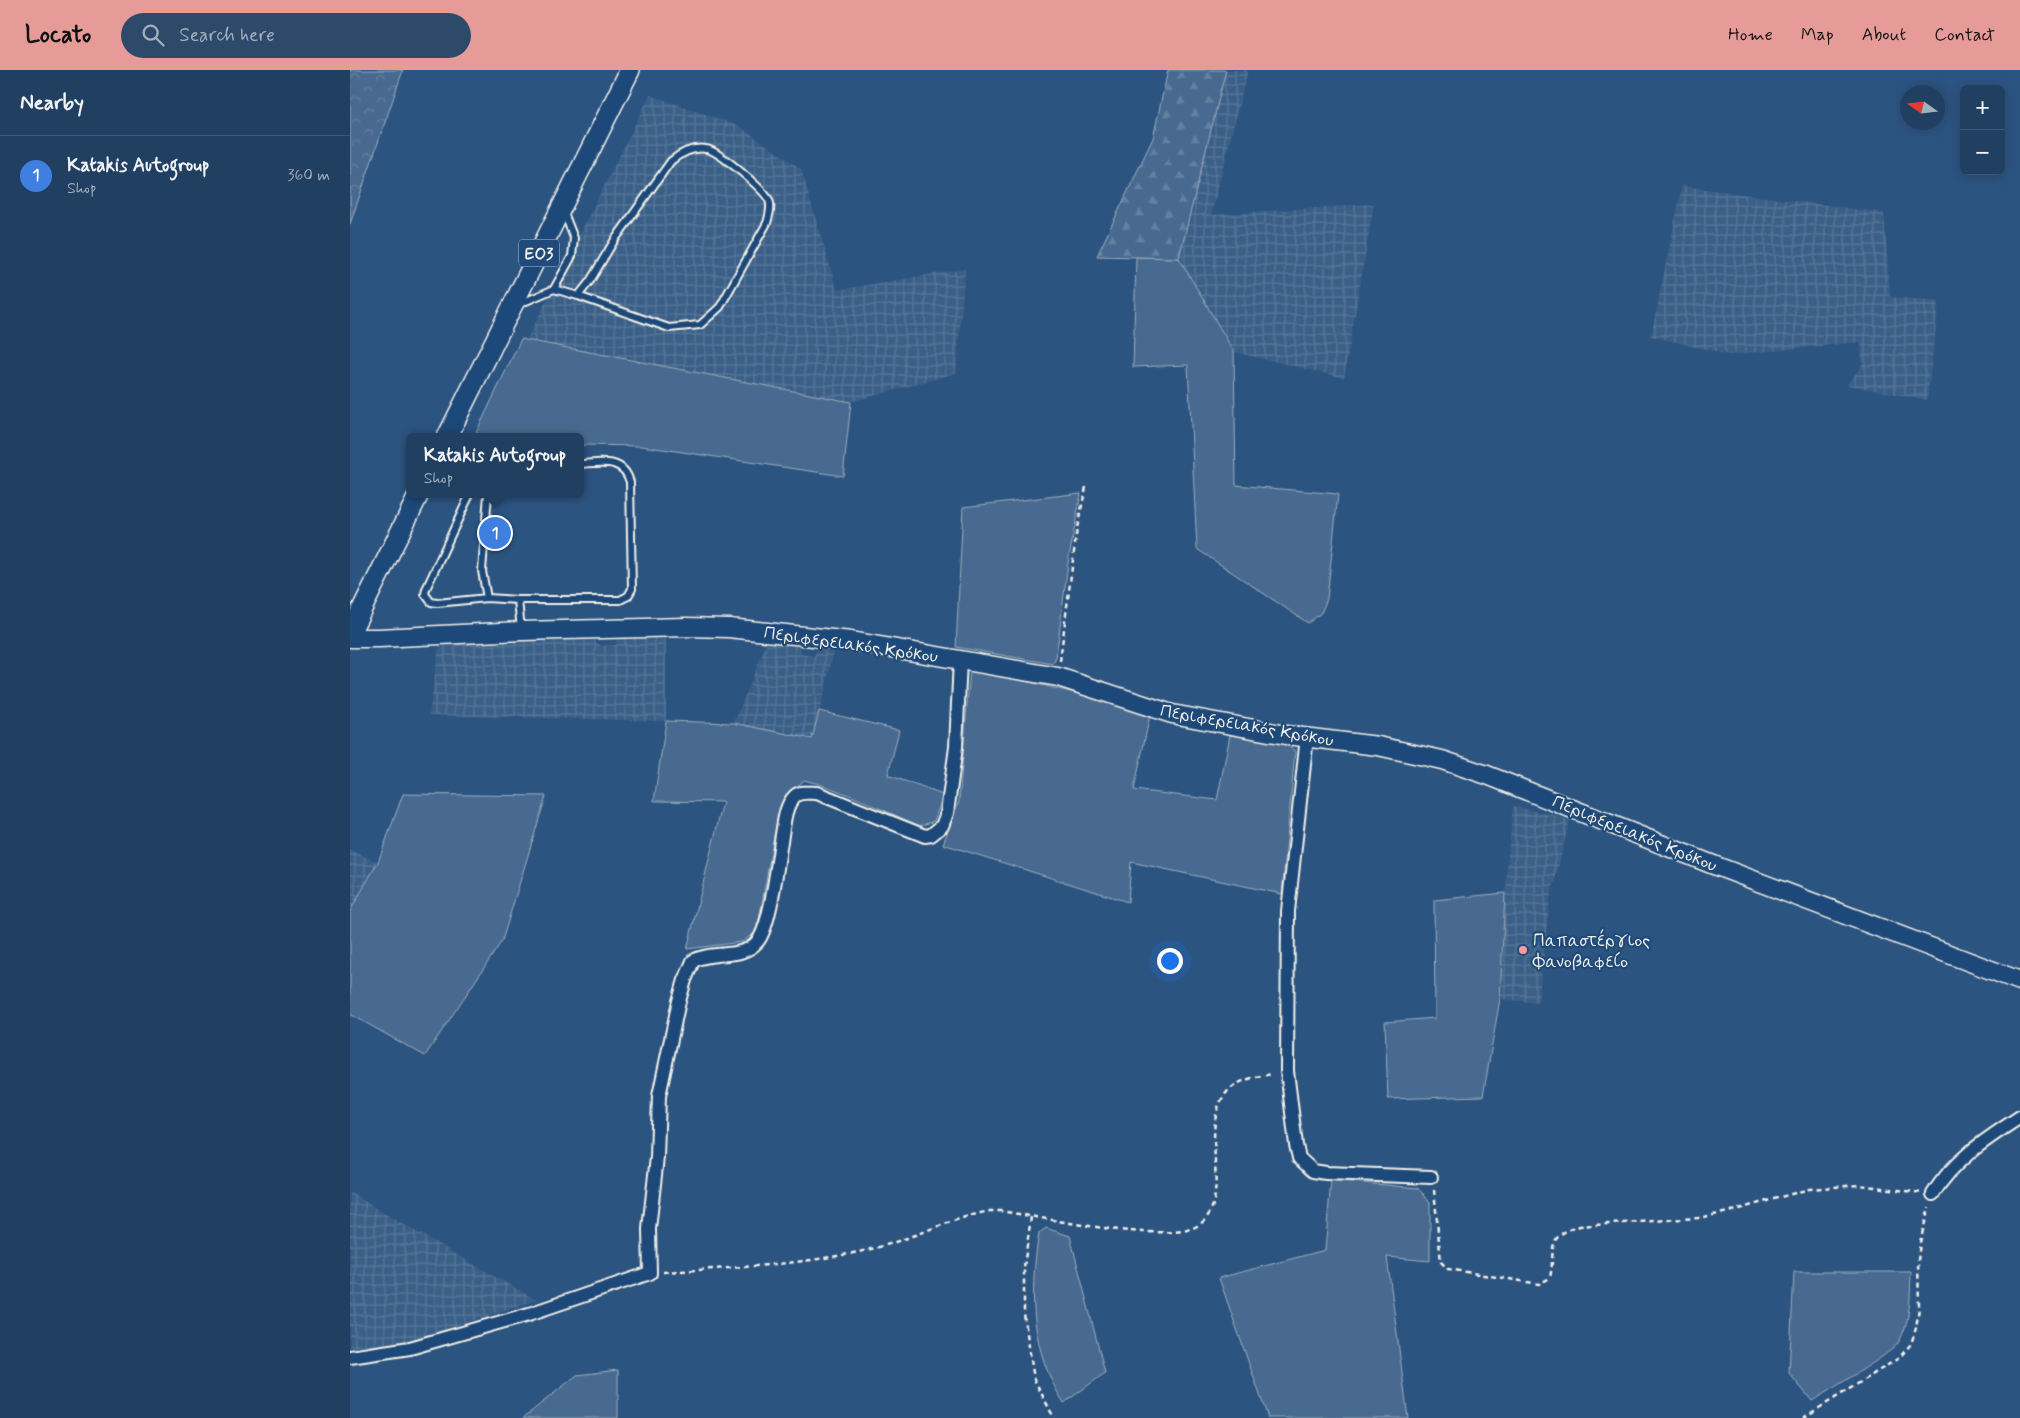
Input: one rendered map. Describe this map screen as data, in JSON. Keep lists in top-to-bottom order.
{
  "streets": {
    "main road": ["ΕΟ3"],
    "street": ["Περιφερειακός Κρόκου"]
  },
  "places": ["Παπαστέργιος Φανοβαφείο"],
  "north": "left",
  "page": {
    "header": "Locato",
    "search": "Search here",
    "nav": [
      "Home",
      "Map",
      "About",
      "Contact"
    ],
    "heading": "Nearby",
    "map_buttons": ["+", "−"],
    "list": [
      {
        "mark": "1",
        "name": "Katakis Autogroup",
        "note": "Shop",
        "value": "360 m"
      }
    ],
    "popup": ["Katakis Autogroup", "Shop"],
    "pins": "1"
  }
}
